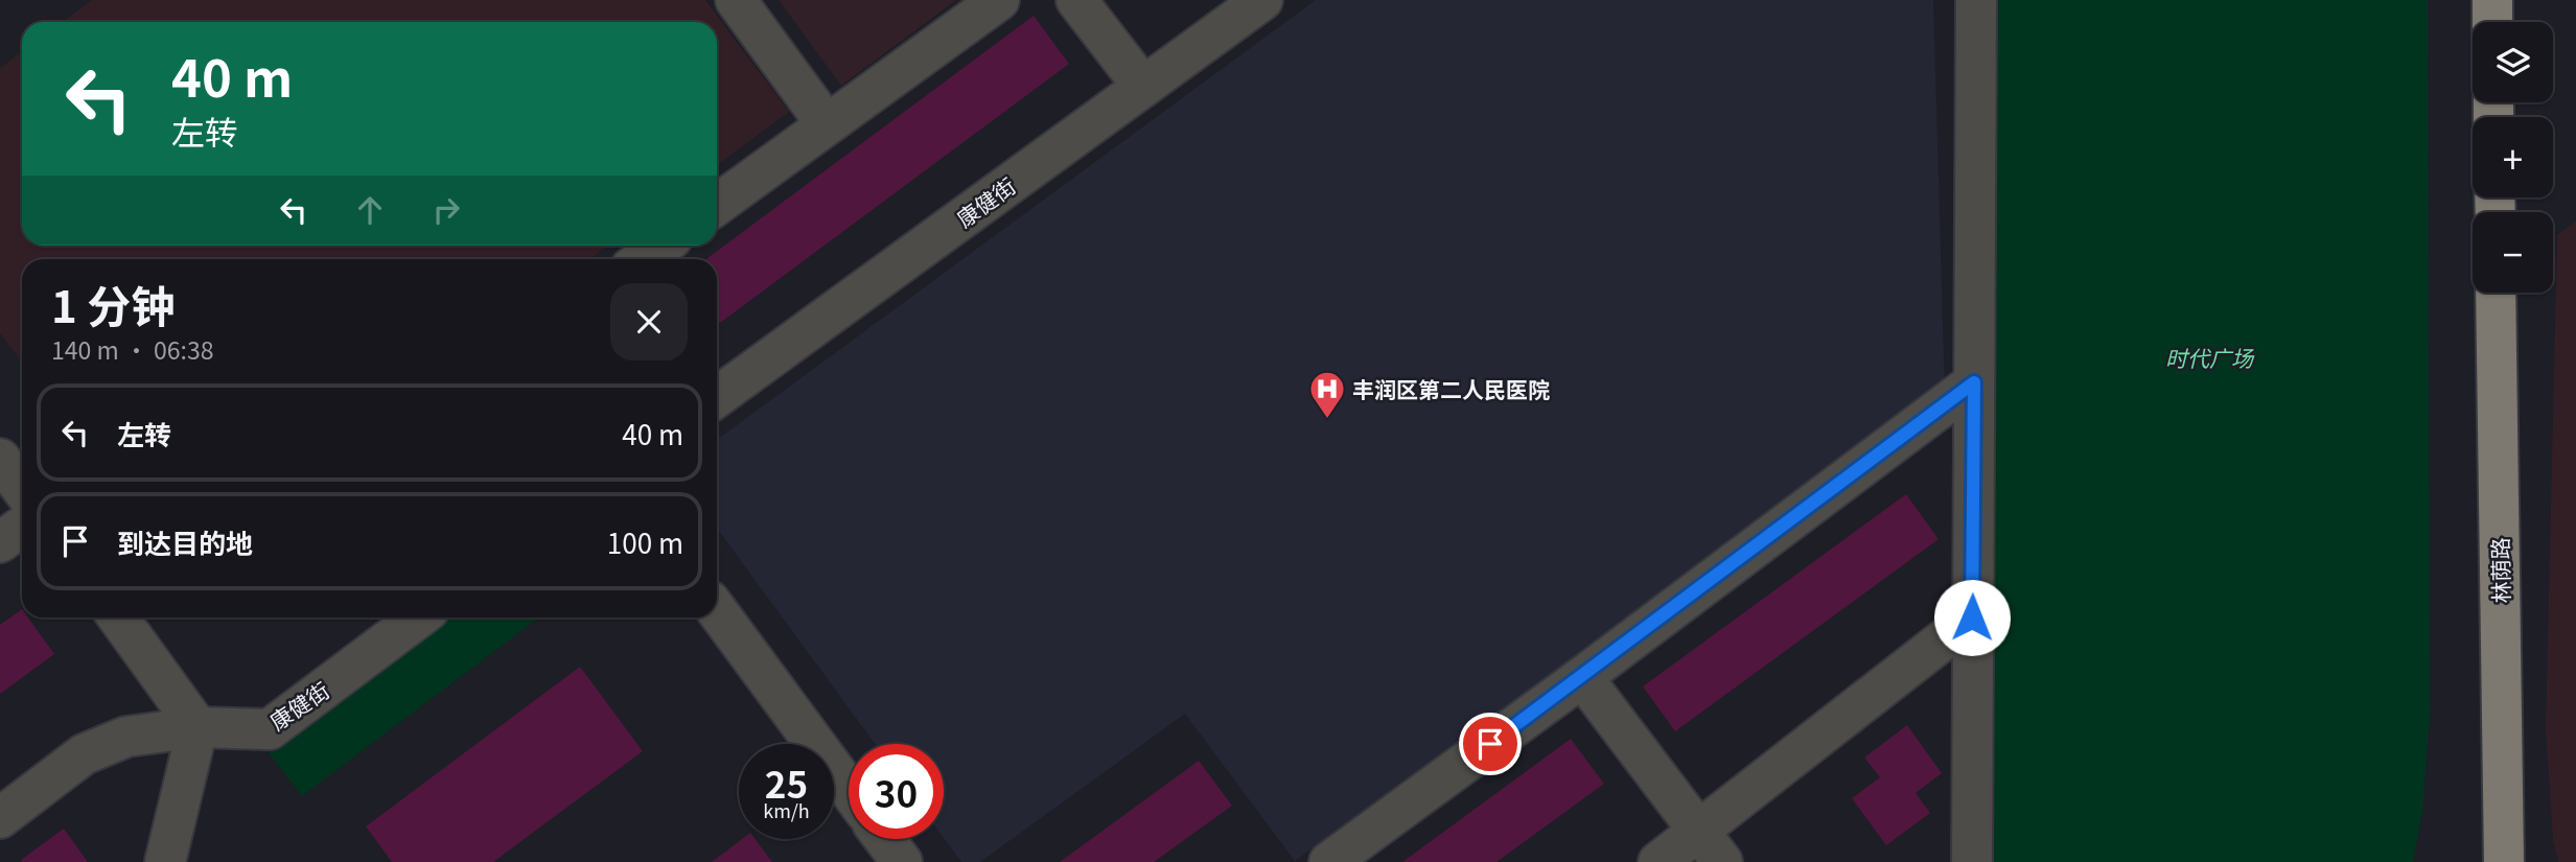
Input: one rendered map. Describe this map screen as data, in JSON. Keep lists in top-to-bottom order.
{
  "streets": {
    "main road": ["林荫路"],
    "street": ["康健街"]
  },
  "parks": ["时代广场"],
  "places": {
    "hospital": ["丰润区第二人民医院"]
  },
  "page": {
    "map_buttons": ["+", "−"],
    "turn": ["40 m", "左转"],
    "heading": ["1 分钟", "140 m · 06:38"],
    "list": [
      {
        "name": "左转",
        "value": "40 m"
      },
      {
        "name": "到达目的地",
        "value": "100 m"
      }
    ],
    "speed": "25 km/h",
    "limit": "30"
  }
}
